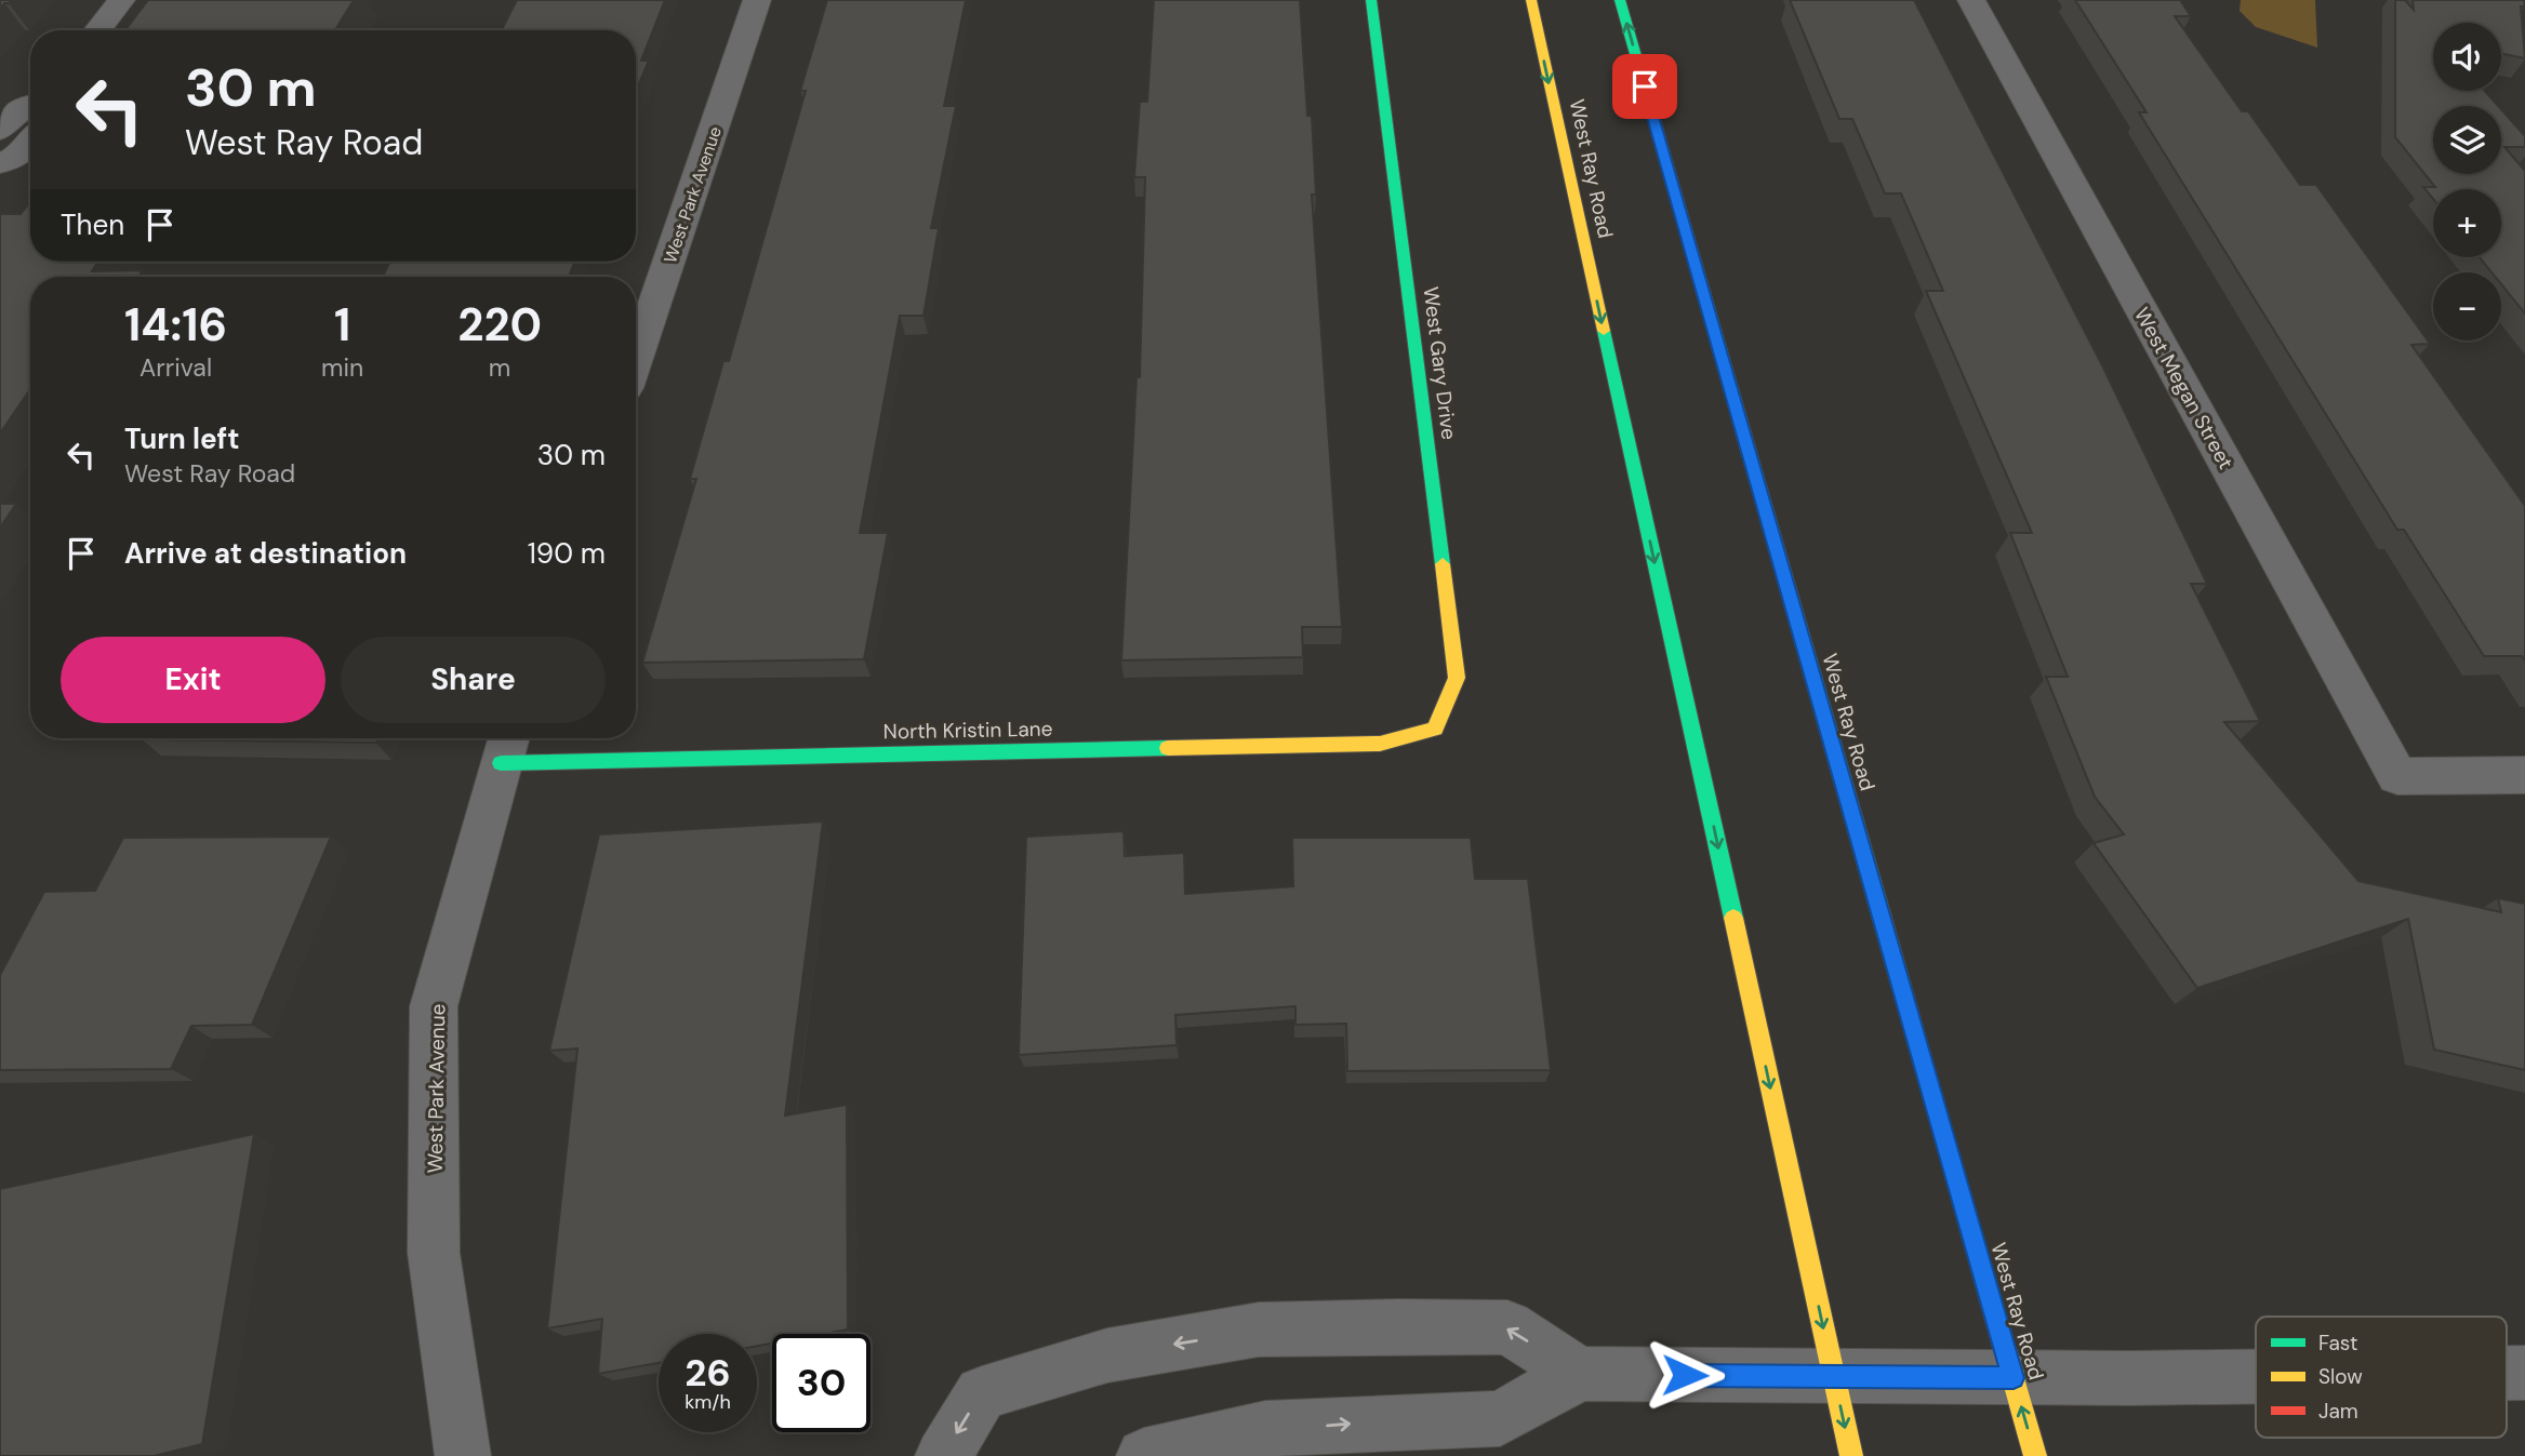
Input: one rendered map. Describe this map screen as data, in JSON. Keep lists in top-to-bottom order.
{
  "streets": {
    "main road": ["West Ray Road", "West Gary Drive", "North Kristin Lane"],
    "street": ["West Park Avenue", "West Megan Street"]
  },
  "crossings": [
    ["West Park Avenue", "North Kristin Lane"],
    ["West Gary Drive", "North Kristin Lane"]
  ],
  "legend": ["Fast", "Slow", "Jam"],
  "page": {
    "map_buttons": ["+", "−"],
    "turn": ["30 m", "West Ray Road"],
    "then": "Then",
    "eta": [
      "14:16",
      "Arrival",
      "1",
      "min",
      "220",
      "m"
    ],
    "list": [
      {
        "name": "Turn left",
        "note": "West Ray Road",
        "value": "30 m"
      },
      {
        "name": "Arrive at destination",
        "value": "190 m"
      }
    ],
    "buttons": ["Exit", "Share"],
    "speed": "26 km/h",
    "limit": "30"
  }
}
